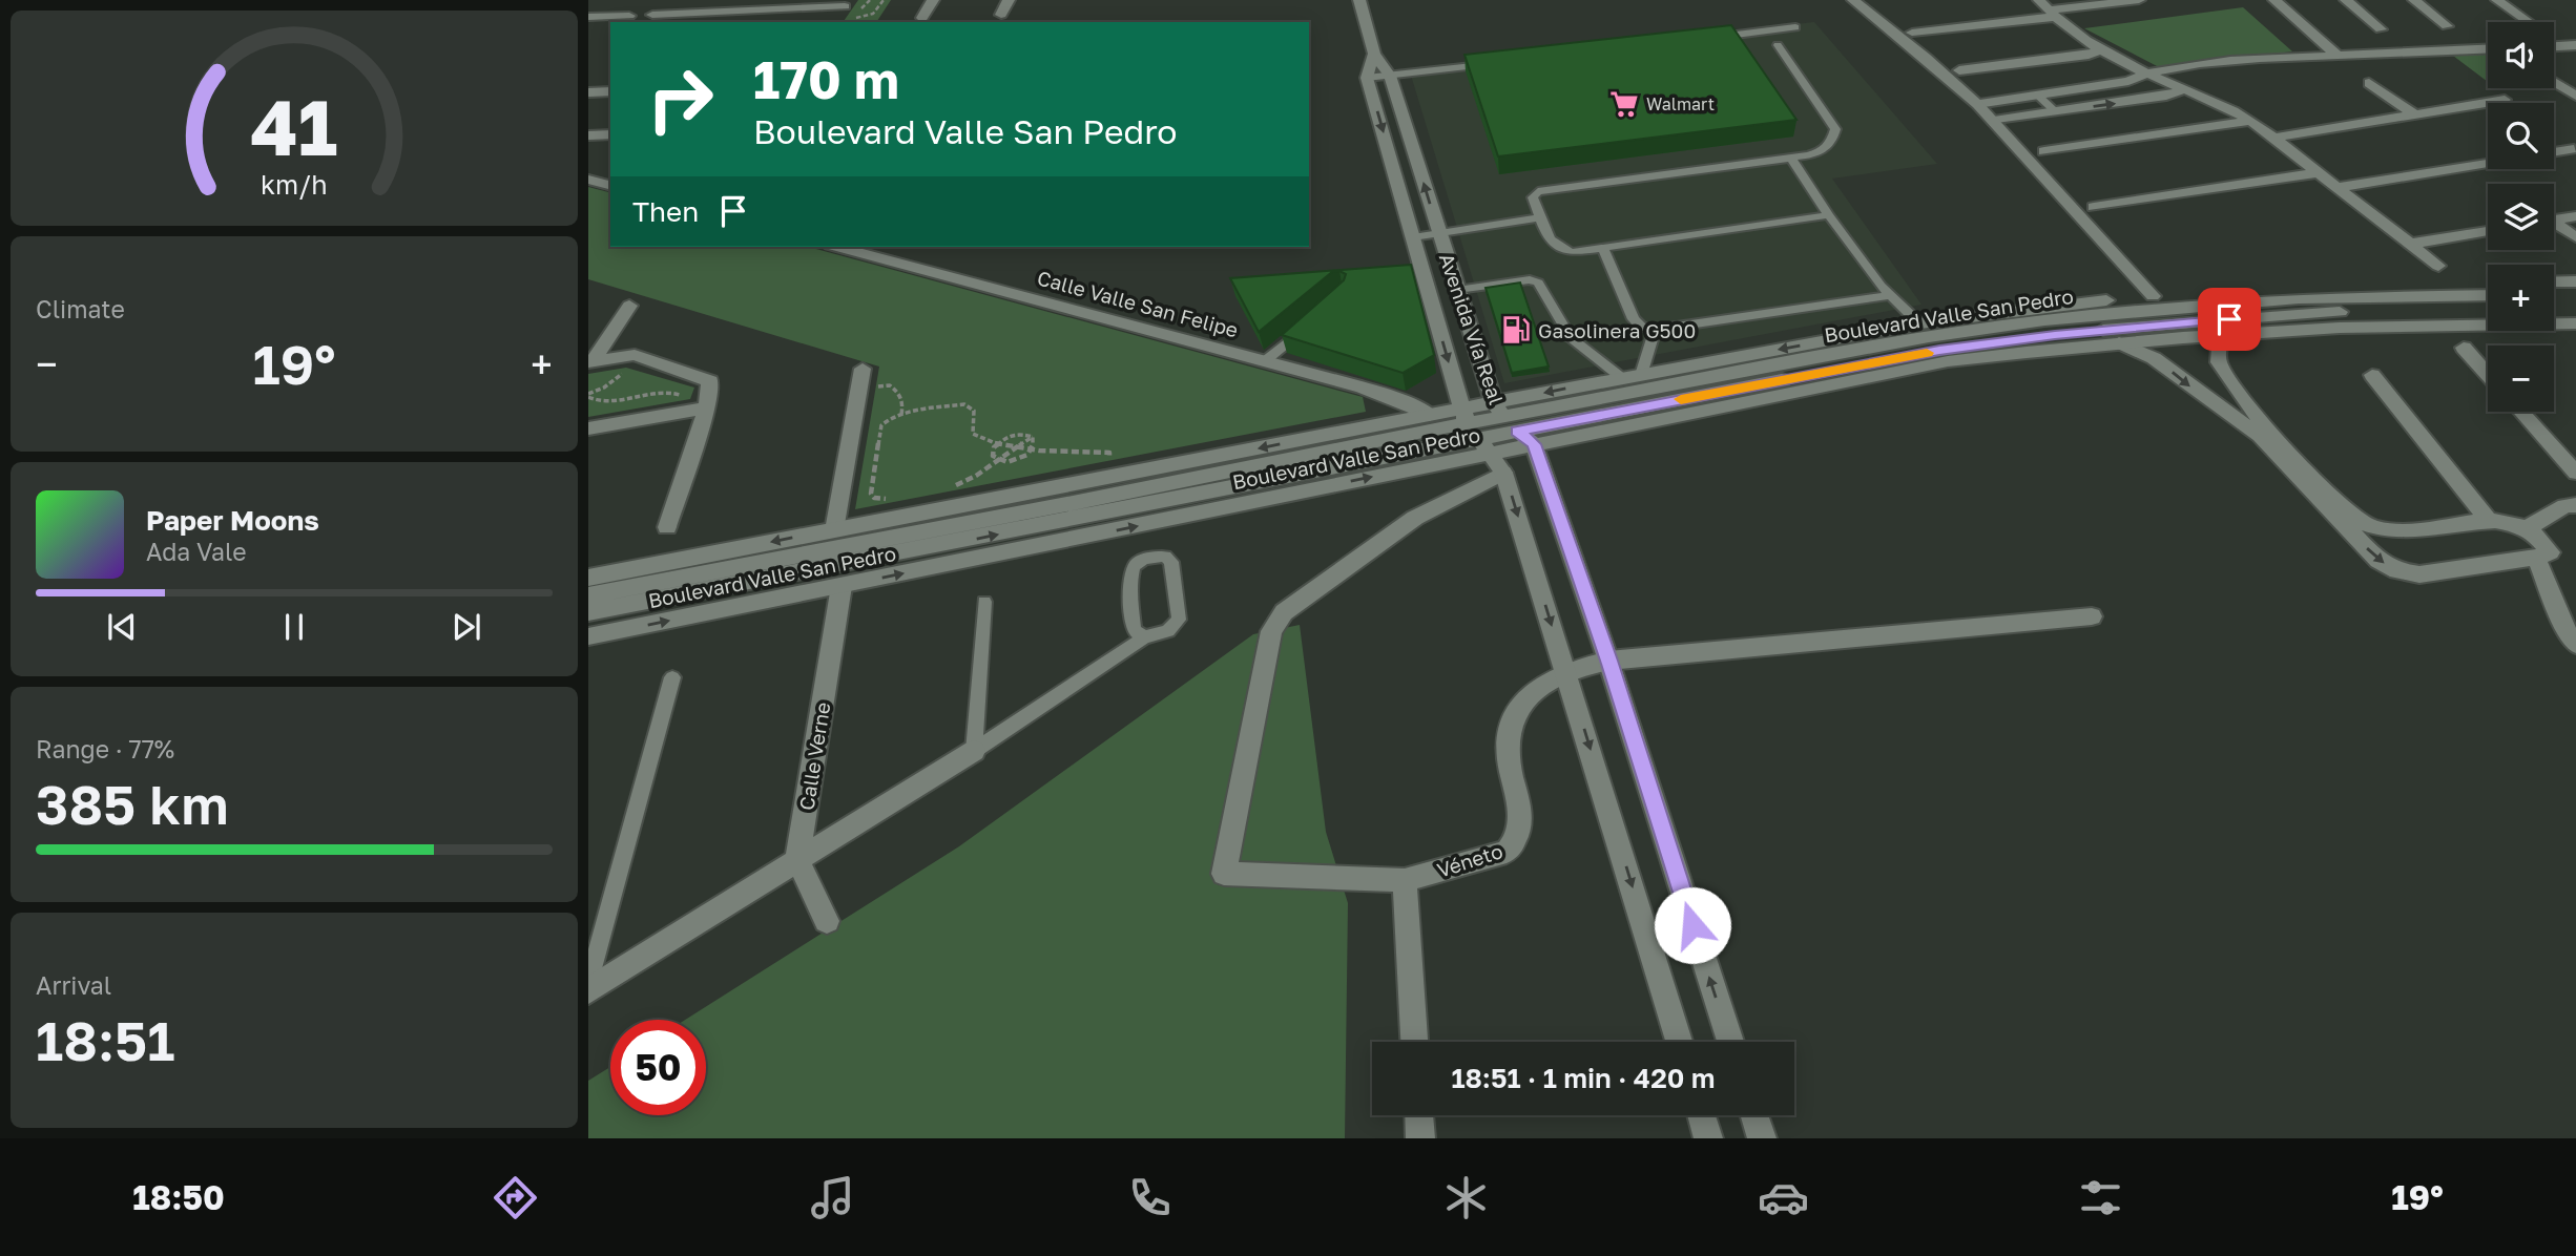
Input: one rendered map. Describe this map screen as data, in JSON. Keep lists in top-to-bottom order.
{
  "streets": {
    "street": [
      "Calle Valle San Felipe",
      "Boulevard Valle San Pedro",
      "Avenida Vía Real",
      "Calle Verne",
      "Véneto"
    ]
  },
  "crossings": [
    ["Calle Valle San Felipe", "Boulevard Valle San Pedro"],
    ["Boulevard Valle San Pedro", "Avenida Vía Real"],
    ["Boulevard Valle San Pedro", "Calle Verne"],
    ["Avenida Vía Real", "Véneto"]
  ],
  "places": {
    "supermarket": ["Walmart"],
    "fuel station": ["Gasolinera G500"]
  },
  "page": {
    "map_buttons": ["+", "−"],
    "turn": ["170 m", "Boulevard Valle San Pedro"],
    "then": "Then",
    "tile": [
      "Climate",
      ["Range · 77%", "385 km"],
      ["Arrival", "18:51"]
    ],
    "heat": ["−", "19°", "+"],
    "song": ["Paper Moons", "Ada Vale"],
    "limit": "50",
    "trip": "18:51 · 1 min · 420 m",
    "tabs": ["18:50", "19°"],
    "gauge": ["41", "km/h"]
  }
}
